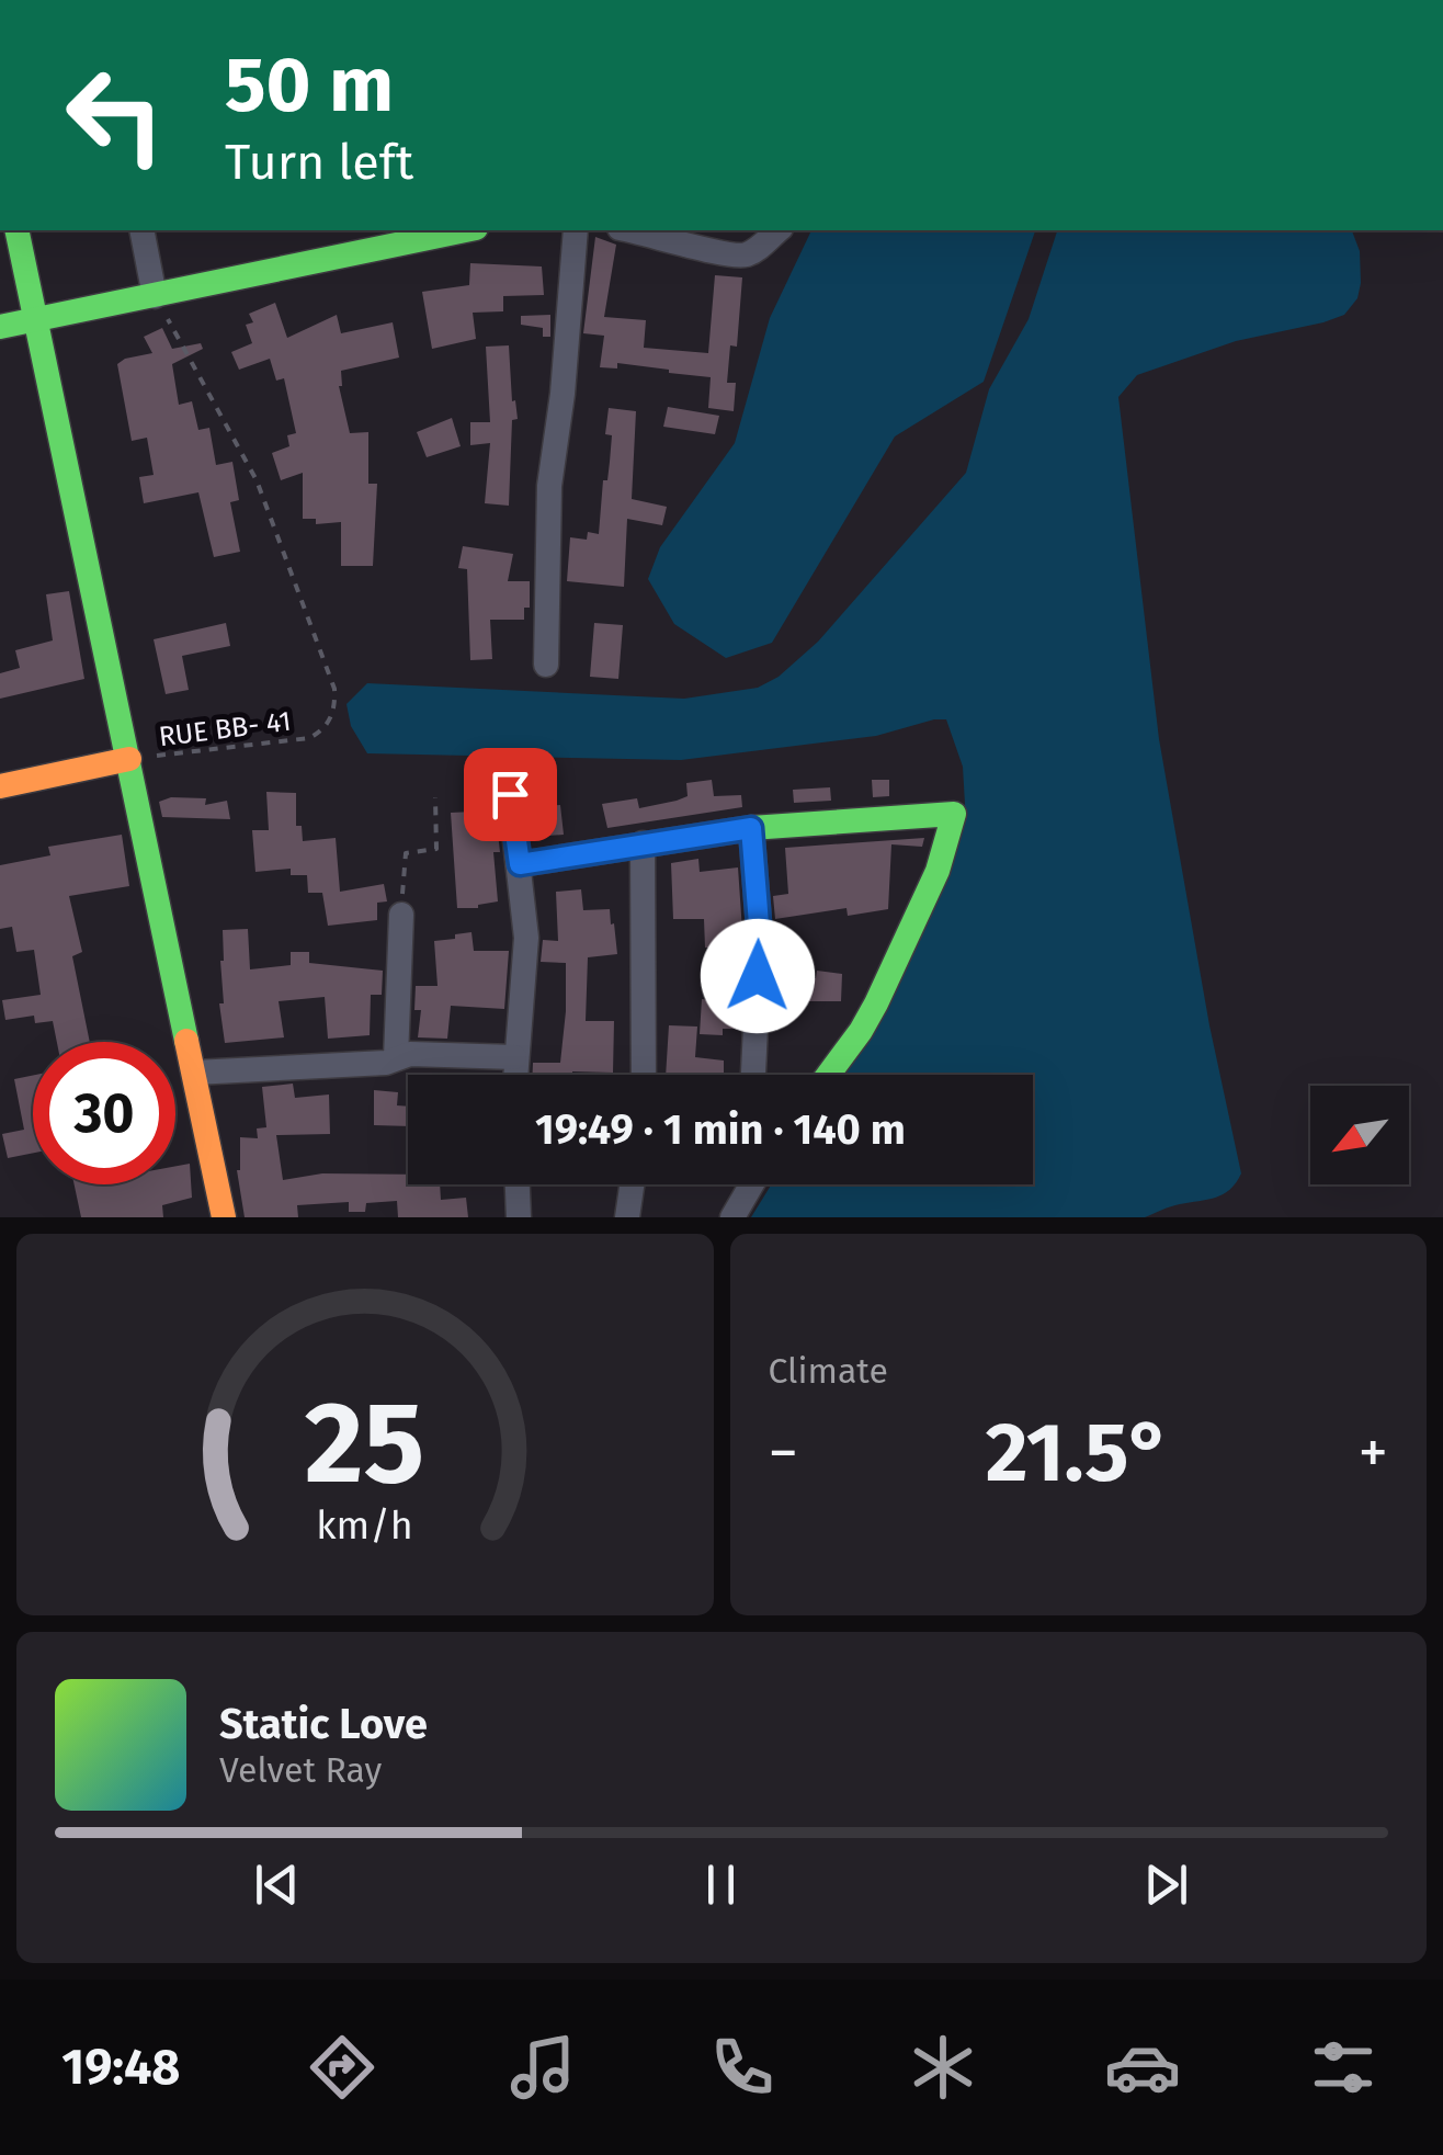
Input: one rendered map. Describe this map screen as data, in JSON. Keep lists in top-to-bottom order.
{
  "streets": {
    "path": ["RUE BB- 41"]
  },
  "north": "bottom left",
  "page": {
    "turn": ["50 m", "Turn left"],
    "limit": "30",
    "trip": "19:49 · 1 min · 140 m",
    "tile": "Climate",
    "heat": ["−", "21.5°", "+"],
    "song": ["Static Love", "Velvet Ray"],
    "tabs": "19:48",
    "gauge": ["25", "km/h"]
  }
}
